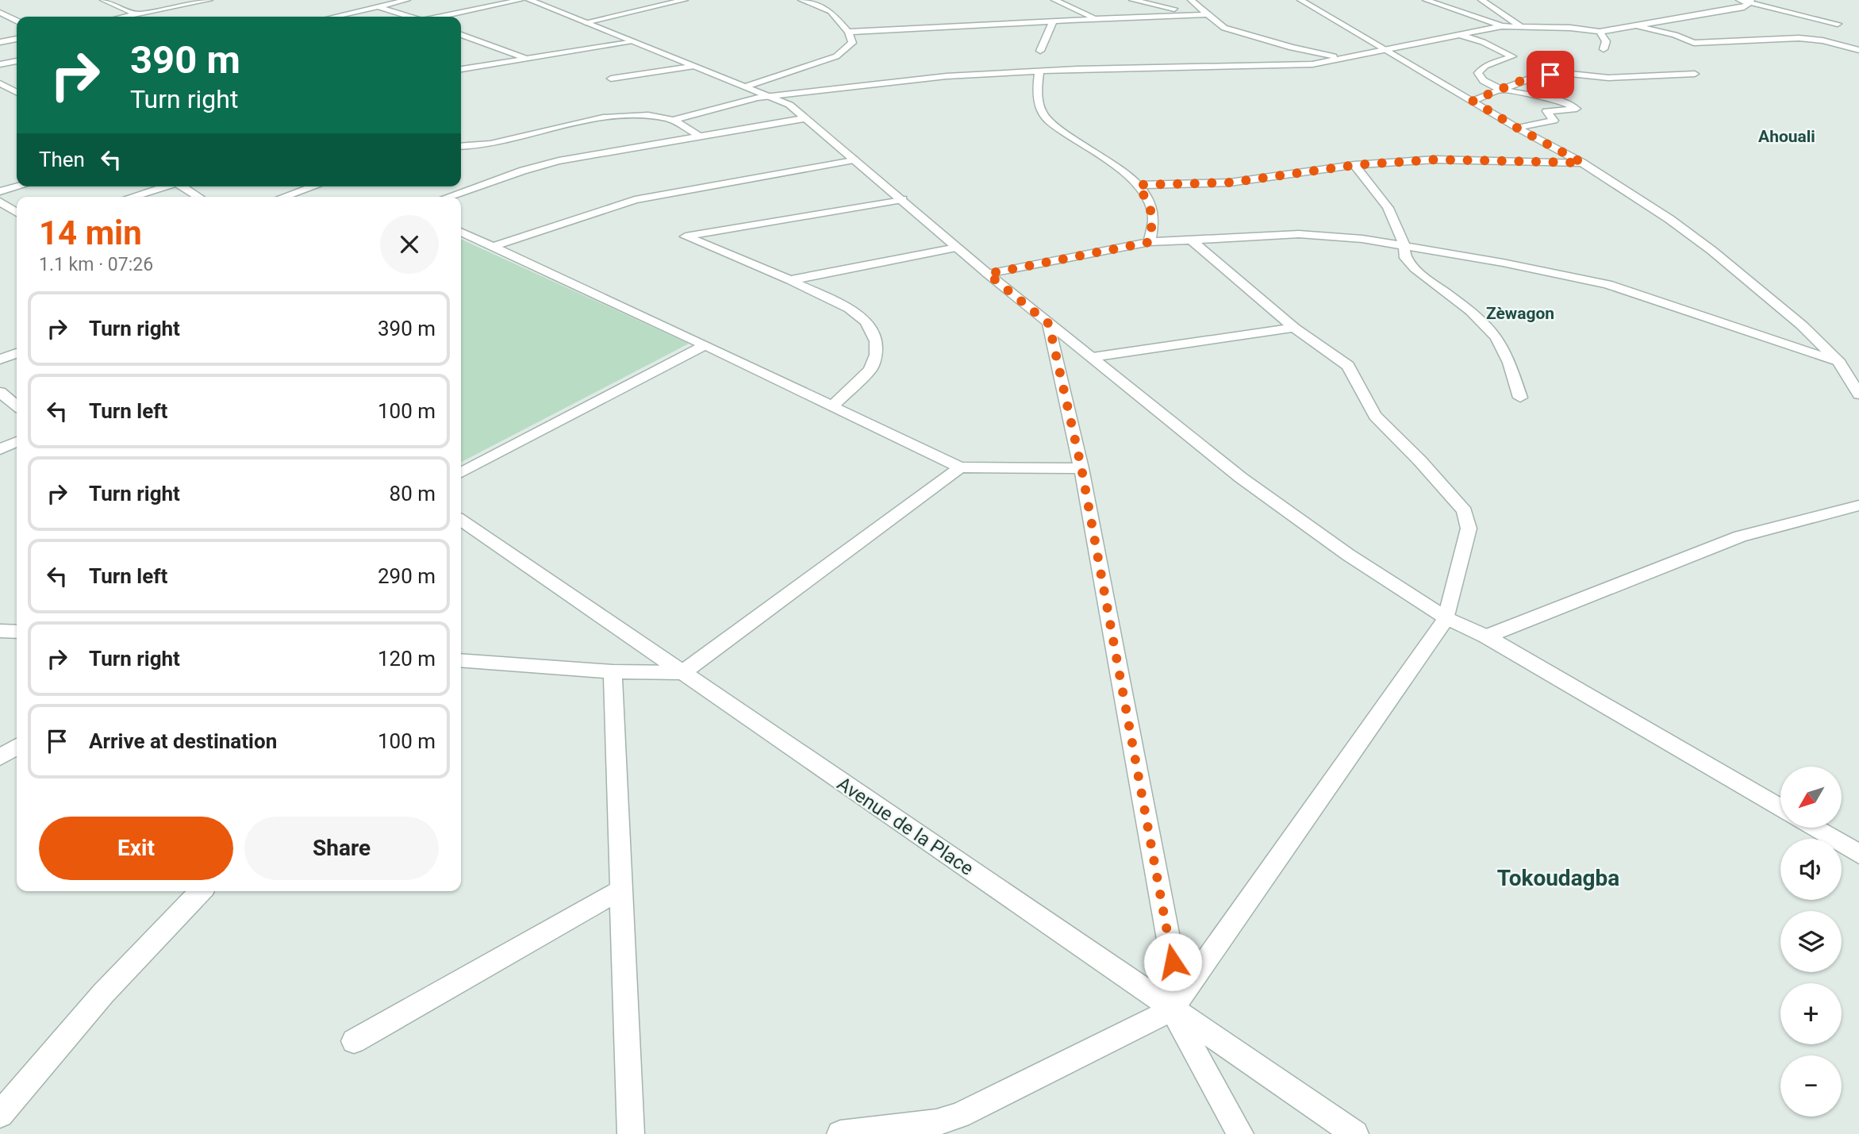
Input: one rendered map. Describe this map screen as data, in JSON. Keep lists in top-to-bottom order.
{
  "streets": {
    "street": ["Avenue de la Place"]
  },
  "districts": ["Ahouali", "Zèwagon", "Tokoudagba"],
  "north": "bottom left",
  "page": {
    "turn": ["390 m", "Turn right"],
    "then": "Then",
    "heading": ["14 min", "1.1 km · 07:26"],
    "list": [
      {
        "name": "Turn right",
        "value": "390 m"
      },
      {
        "name": "Turn left",
        "value": "100 m"
      },
      {
        "name": "Turn right",
        "value": "80 m"
      },
      {
        "name": "Turn left",
        "value": "290 m"
      },
      {
        "name": "Turn right",
        "value": "120 m"
      },
      {
        "name": "Arrive at destination",
        "value": "100 m"
      }
    ],
    "map_buttons": ["+", "−"],
    "buttons": ["Exit", "Share"]
  }
}
